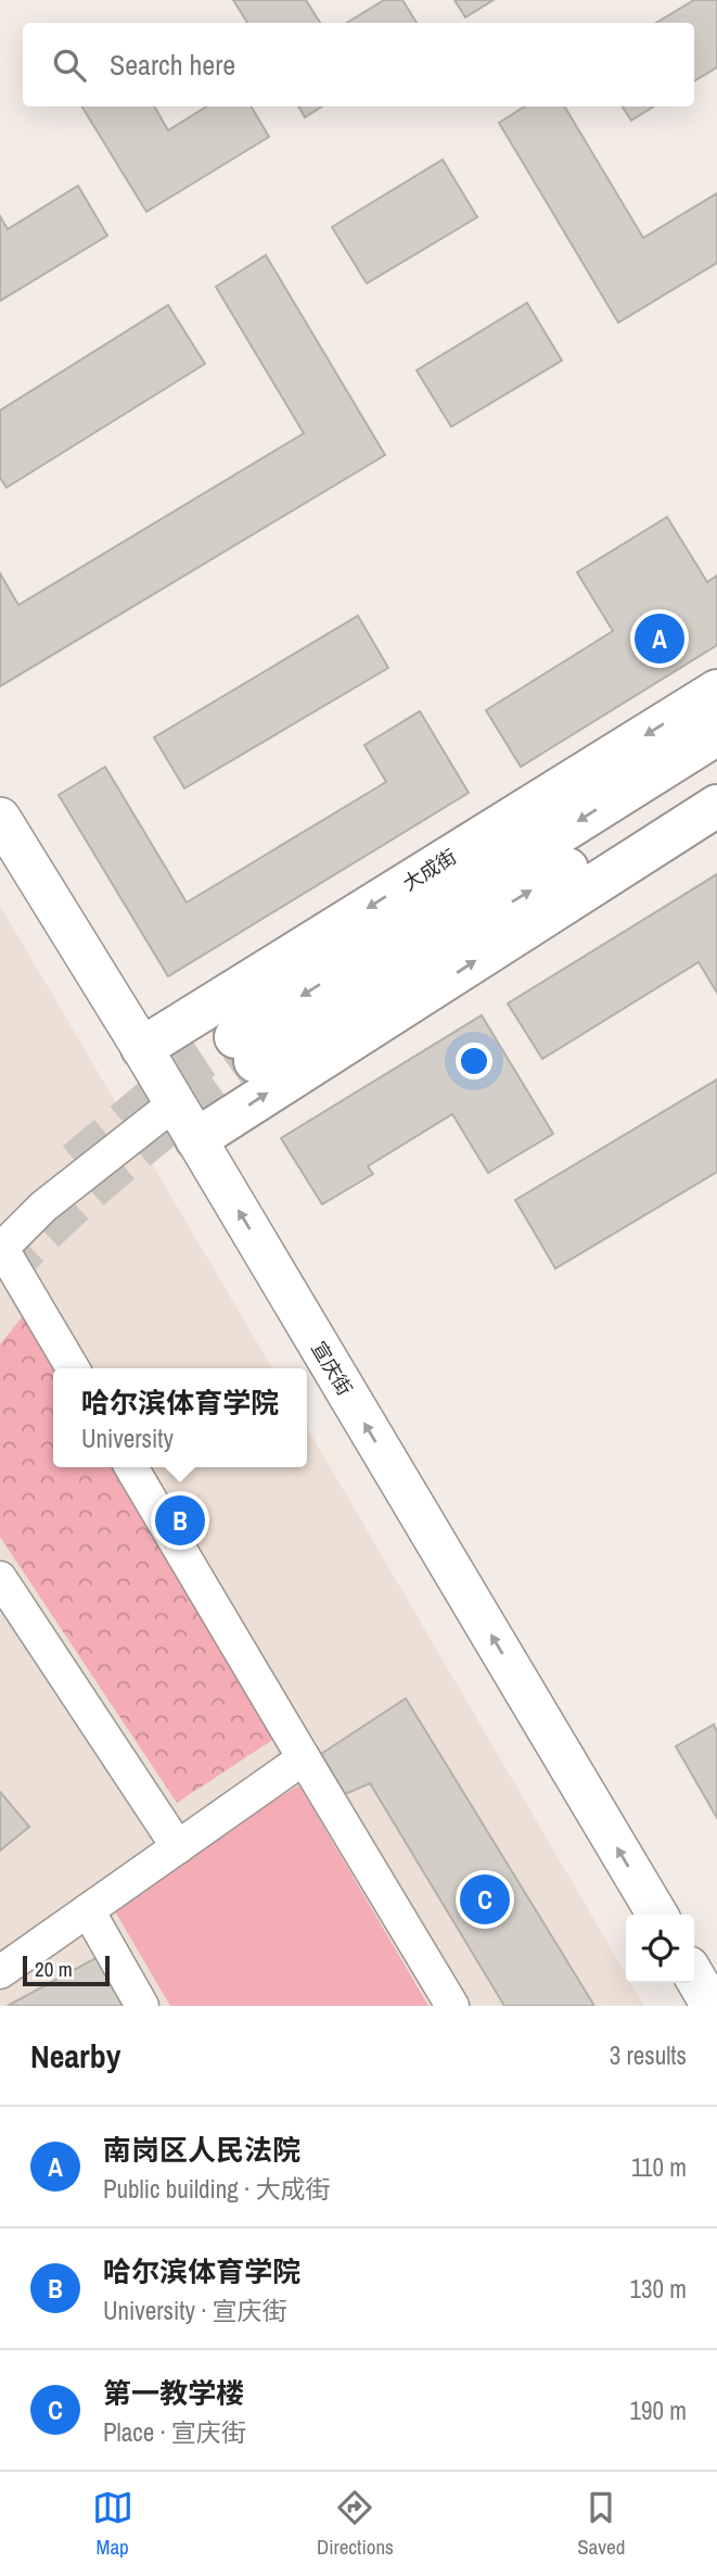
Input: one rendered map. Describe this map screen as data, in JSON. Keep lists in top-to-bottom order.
{
  "streets": {
    "main road": ["大成街"],
    "street": ["宣庆街"]
  },
  "crossings": [
    ["大成街", "宣庆街"]
  ],
  "scale_bar": "20 m",
  "page": {
    "search": "Search here",
    "pins": ["A", "B", "C"],
    "popup": ["哈尔滨体育学院", "University"],
    "scale": "20 m",
    "heading": ["Nearby", "3 results"],
    "list": [
      {
        "mark": "A",
        "name": "南岗区人民法院",
        "note": "Public building · 大成街",
        "value": "110 m"
      },
      {
        "mark": "B",
        "name": "哈尔滨体育学院",
        "note": "University · 宣庆街",
        "value": "130 m"
      },
      {
        "mark": "C",
        "name": "第一教学楼",
        "note": "Place · 宣庆街",
        "value": "190 m"
      }
    ],
    "nav": ["Map", "Directions", "Saved"]
  }
}
